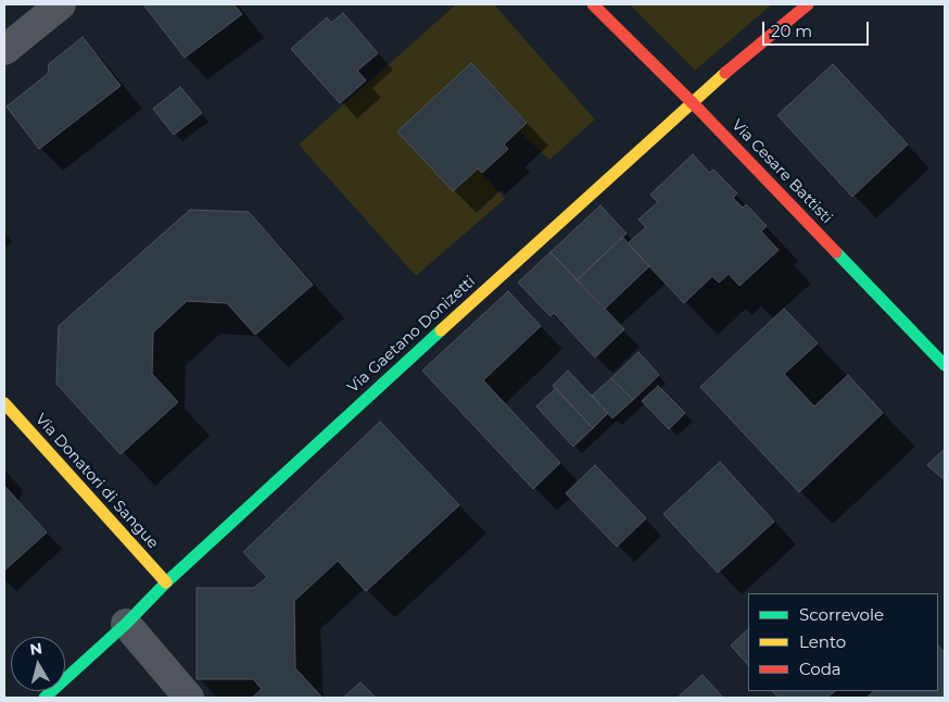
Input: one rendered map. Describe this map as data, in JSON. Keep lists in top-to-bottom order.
{
  "streets": {
    "street": ["Via Cesare Battisti", "Via Gaetano Donizetti", "Via Donatori di Sangue"]
  },
  "crossings": [
    ["Via Cesare Battisti", "Via Gaetano Donizetti"],
    ["Via Gaetano Donizetti", "Via Donatori di Sangue"]
  ],
  "legend": ["Scorrevole", "Lento", "Coda"],
  "scale_bar": "20 m",
  "north": "top"
}
